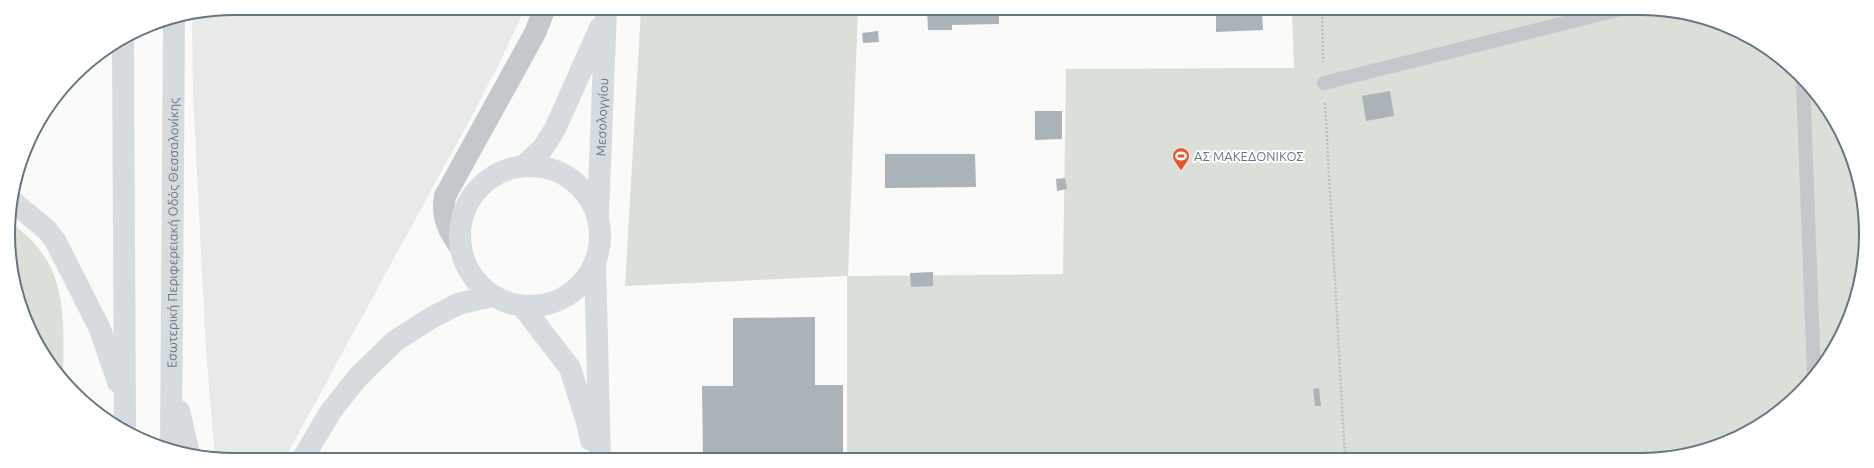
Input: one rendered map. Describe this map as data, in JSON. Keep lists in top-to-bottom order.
{
  "streets": {
    "main road": ["Μεσολογγίου", "Εσωτερική Περιφερειακή Οδός Θεσσαλονίκης"]
  },
  "places": {
    "sports": ["ΑΣ ΜΑΚΕΔΟΝΙΚΟΣ"]
  }
}
